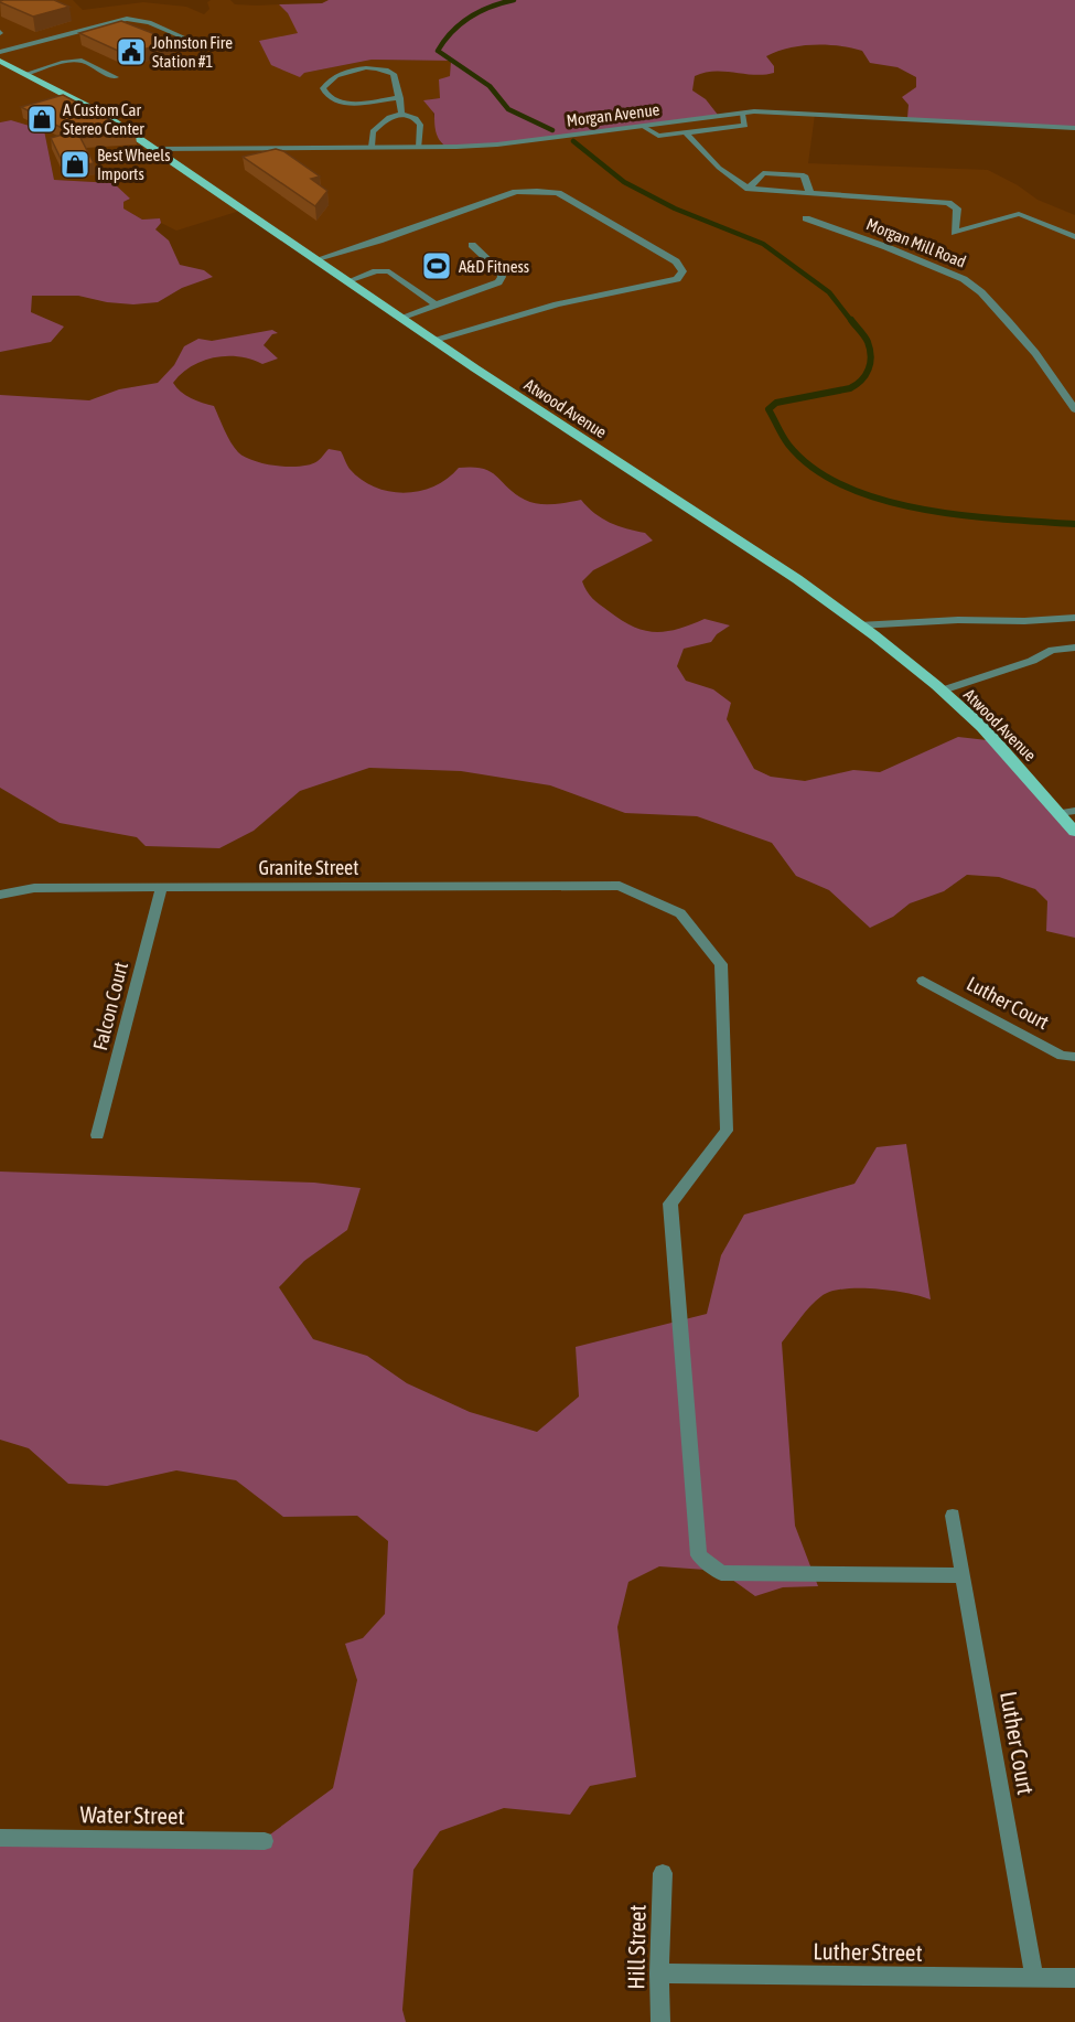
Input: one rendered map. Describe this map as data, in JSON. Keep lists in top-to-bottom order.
{
  "streets": {
    "main road": ["Atwood Avenue"],
    "street": [
      "Morgan Avenue",
      "Morgan Mill Road",
      "Granite Street",
      "Luther Court",
      "Falcon Court",
      "Water Street",
      "Hill Street",
      "Luther Street"
    ]
  },
  "crossings": [
    ["Morgan Avenue", "Atwood Avenue"],
    ["Granite Street", "Luther Court"],
    ["Granite Street", "Falcon Court"],
    ["Luther Court", "Luther Street"],
    ["Hill Street", "Luther Street"]
  ],
  "places": {
    "public building": ["Johnston Fire Station #1"],
    "shop": ["A Custom Car Stereo Center", "Best Wheels Imports"],
    "sports": ["A&D Fitness"]
  }
}
